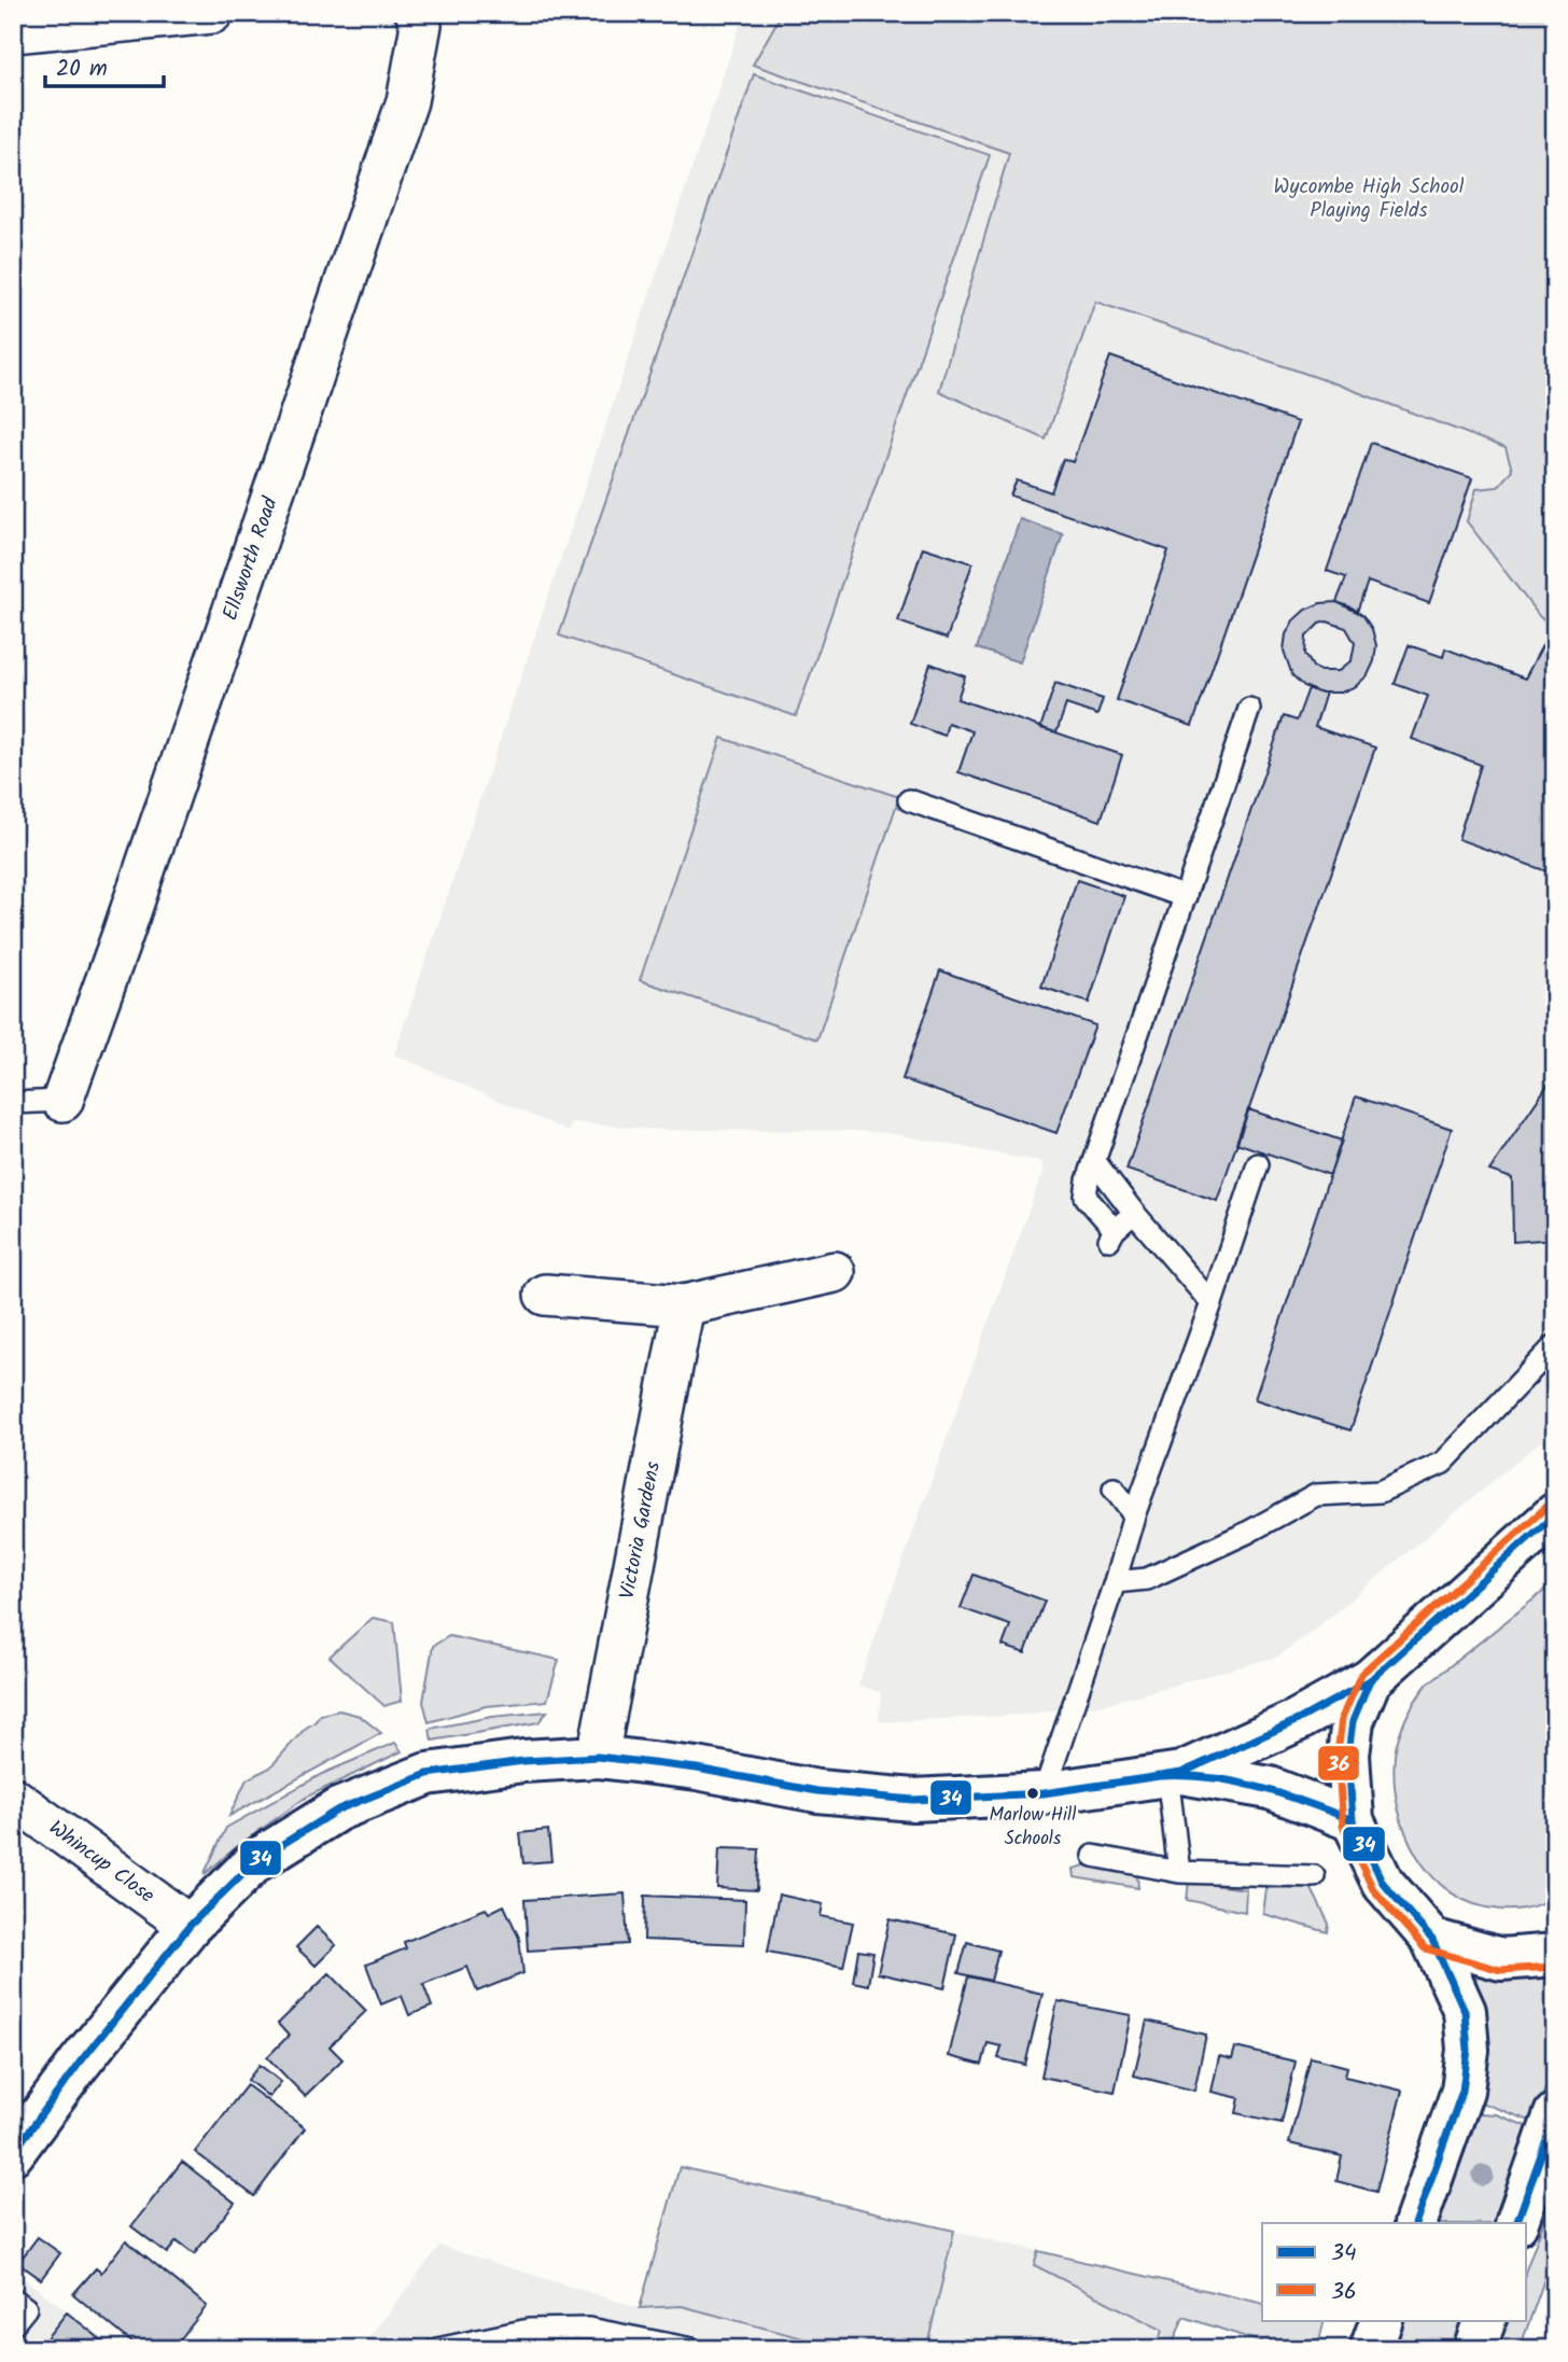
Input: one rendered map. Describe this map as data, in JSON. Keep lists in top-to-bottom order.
{
  "streets": {
    "street": ["Ellsworth Road", "Victoria Gardens", "Whincup Close"]
  },
  "parks": ["Wycombe High School Playing Fields"],
  "places": ["Marlow Hill Schools"],
  "lines": ["transit line 36", "transit line 34"],
  "legend": ["34", "36"],
  "scale_bar": "20 m"
}
